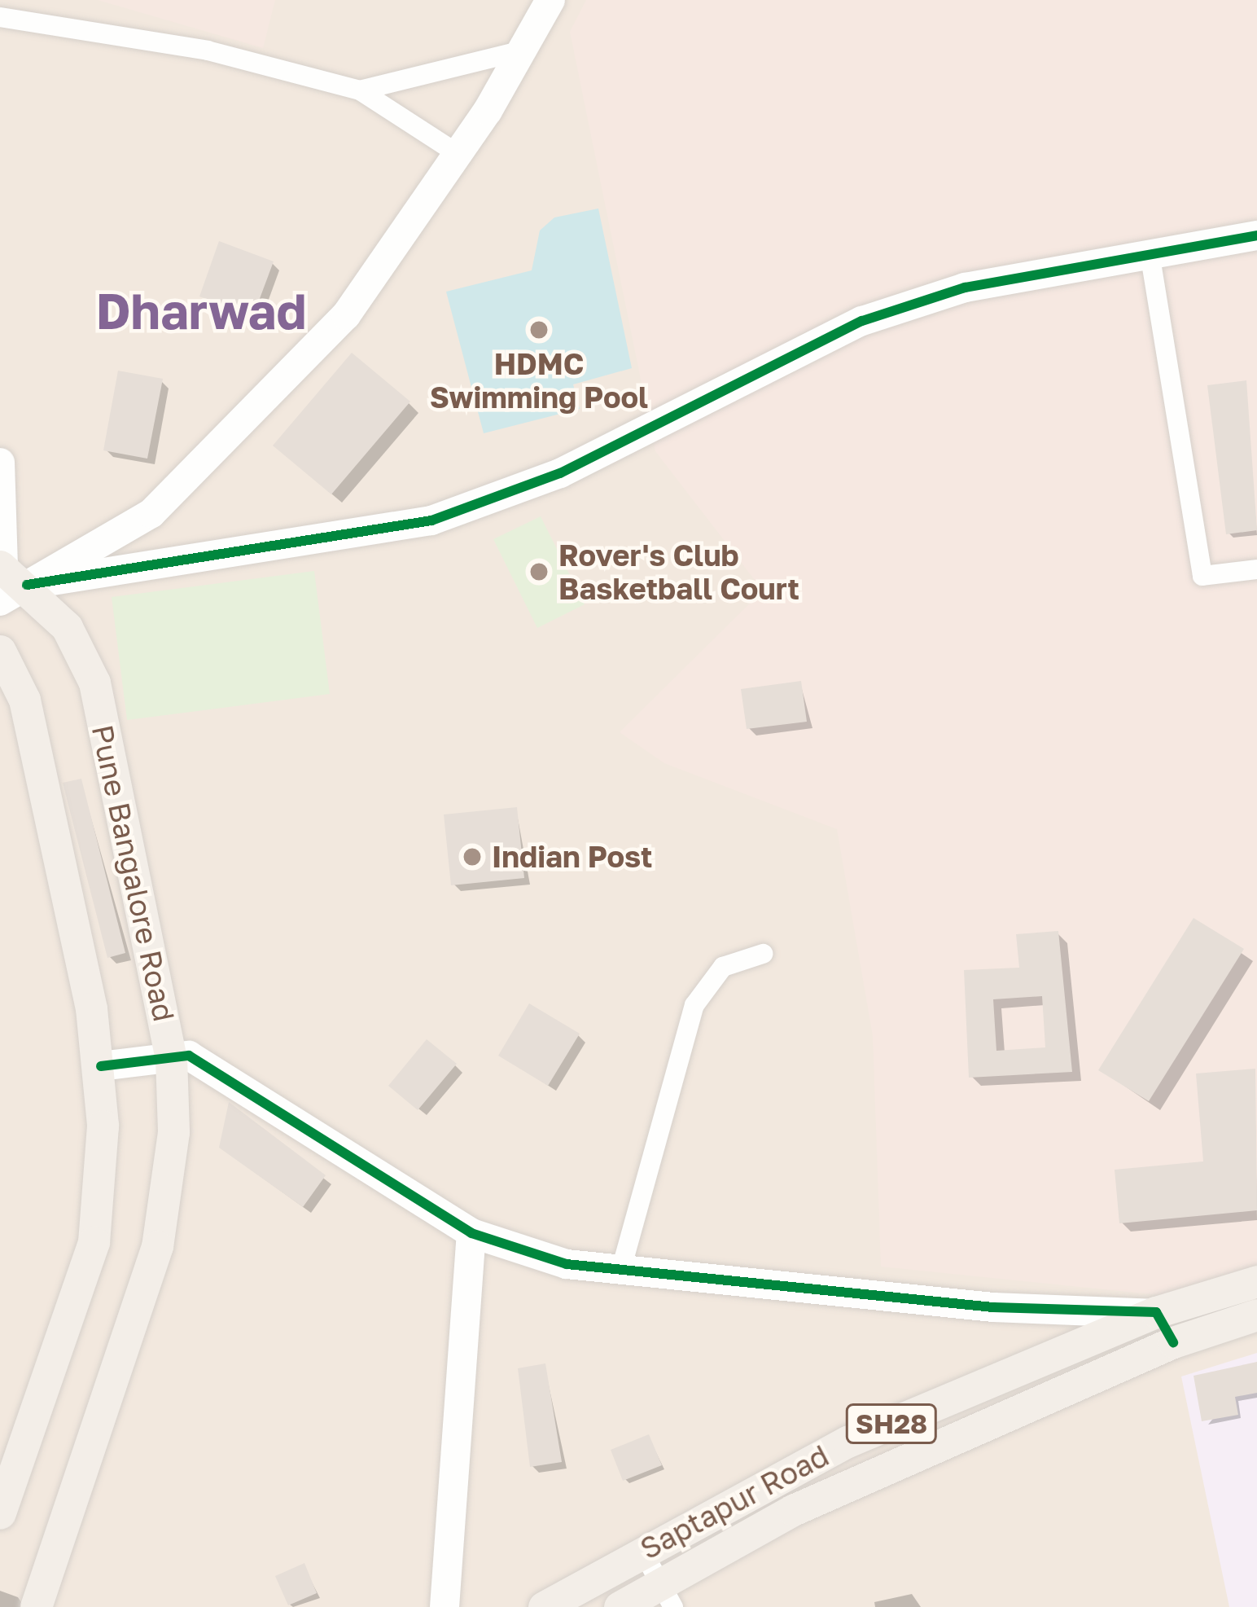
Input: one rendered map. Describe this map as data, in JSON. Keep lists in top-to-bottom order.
{
  "streets": {
    "main road": ["Pune Bangalore Road", "SH28", "Saptapur Road"]
  },
  "districts": ["Dharwad"],
  "places": ["HDMC Swimming Pool", "Rover's Club Basketball Court", "Indian Post"]
}
